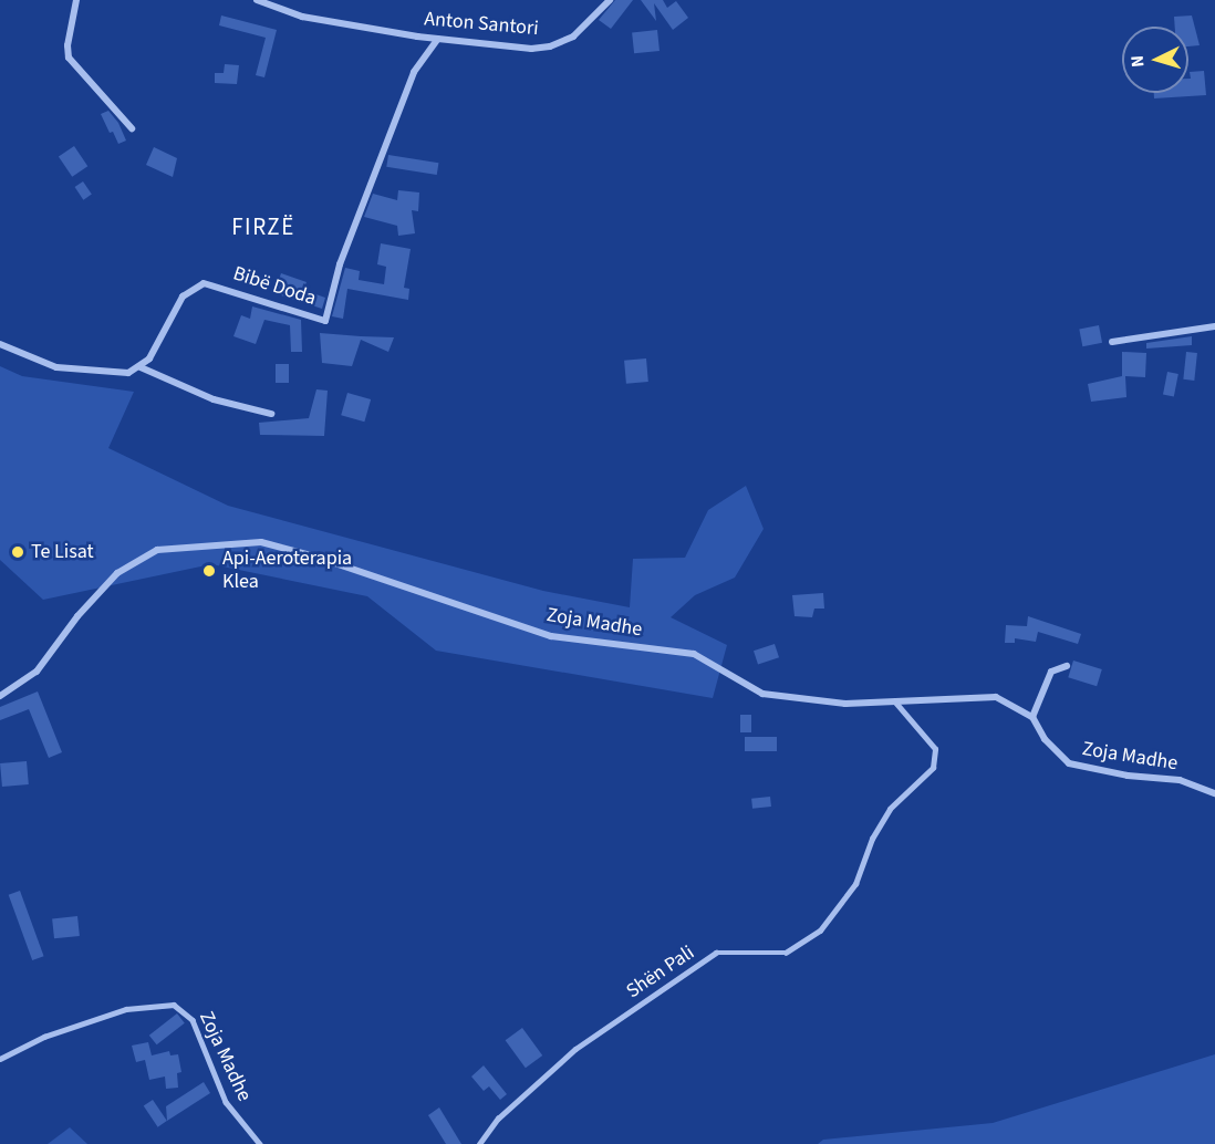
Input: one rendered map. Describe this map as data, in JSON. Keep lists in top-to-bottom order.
{
  "streets": {
    "street": ["Anton Santori", "Bibë Doda", "Zoja Madhe"],
    "lane": ["Shën Pali"]
  },
  "crossings": [
    ["Anton Santori", "Bibë Doda"],
    ["Zoja Madhe", "Shën Pali"]
  ],
  "districts": ["FIRZË"],
  "places": ["Te Lisat", "Api-Aeroterapia Klea"],
  "north": "left"
}
